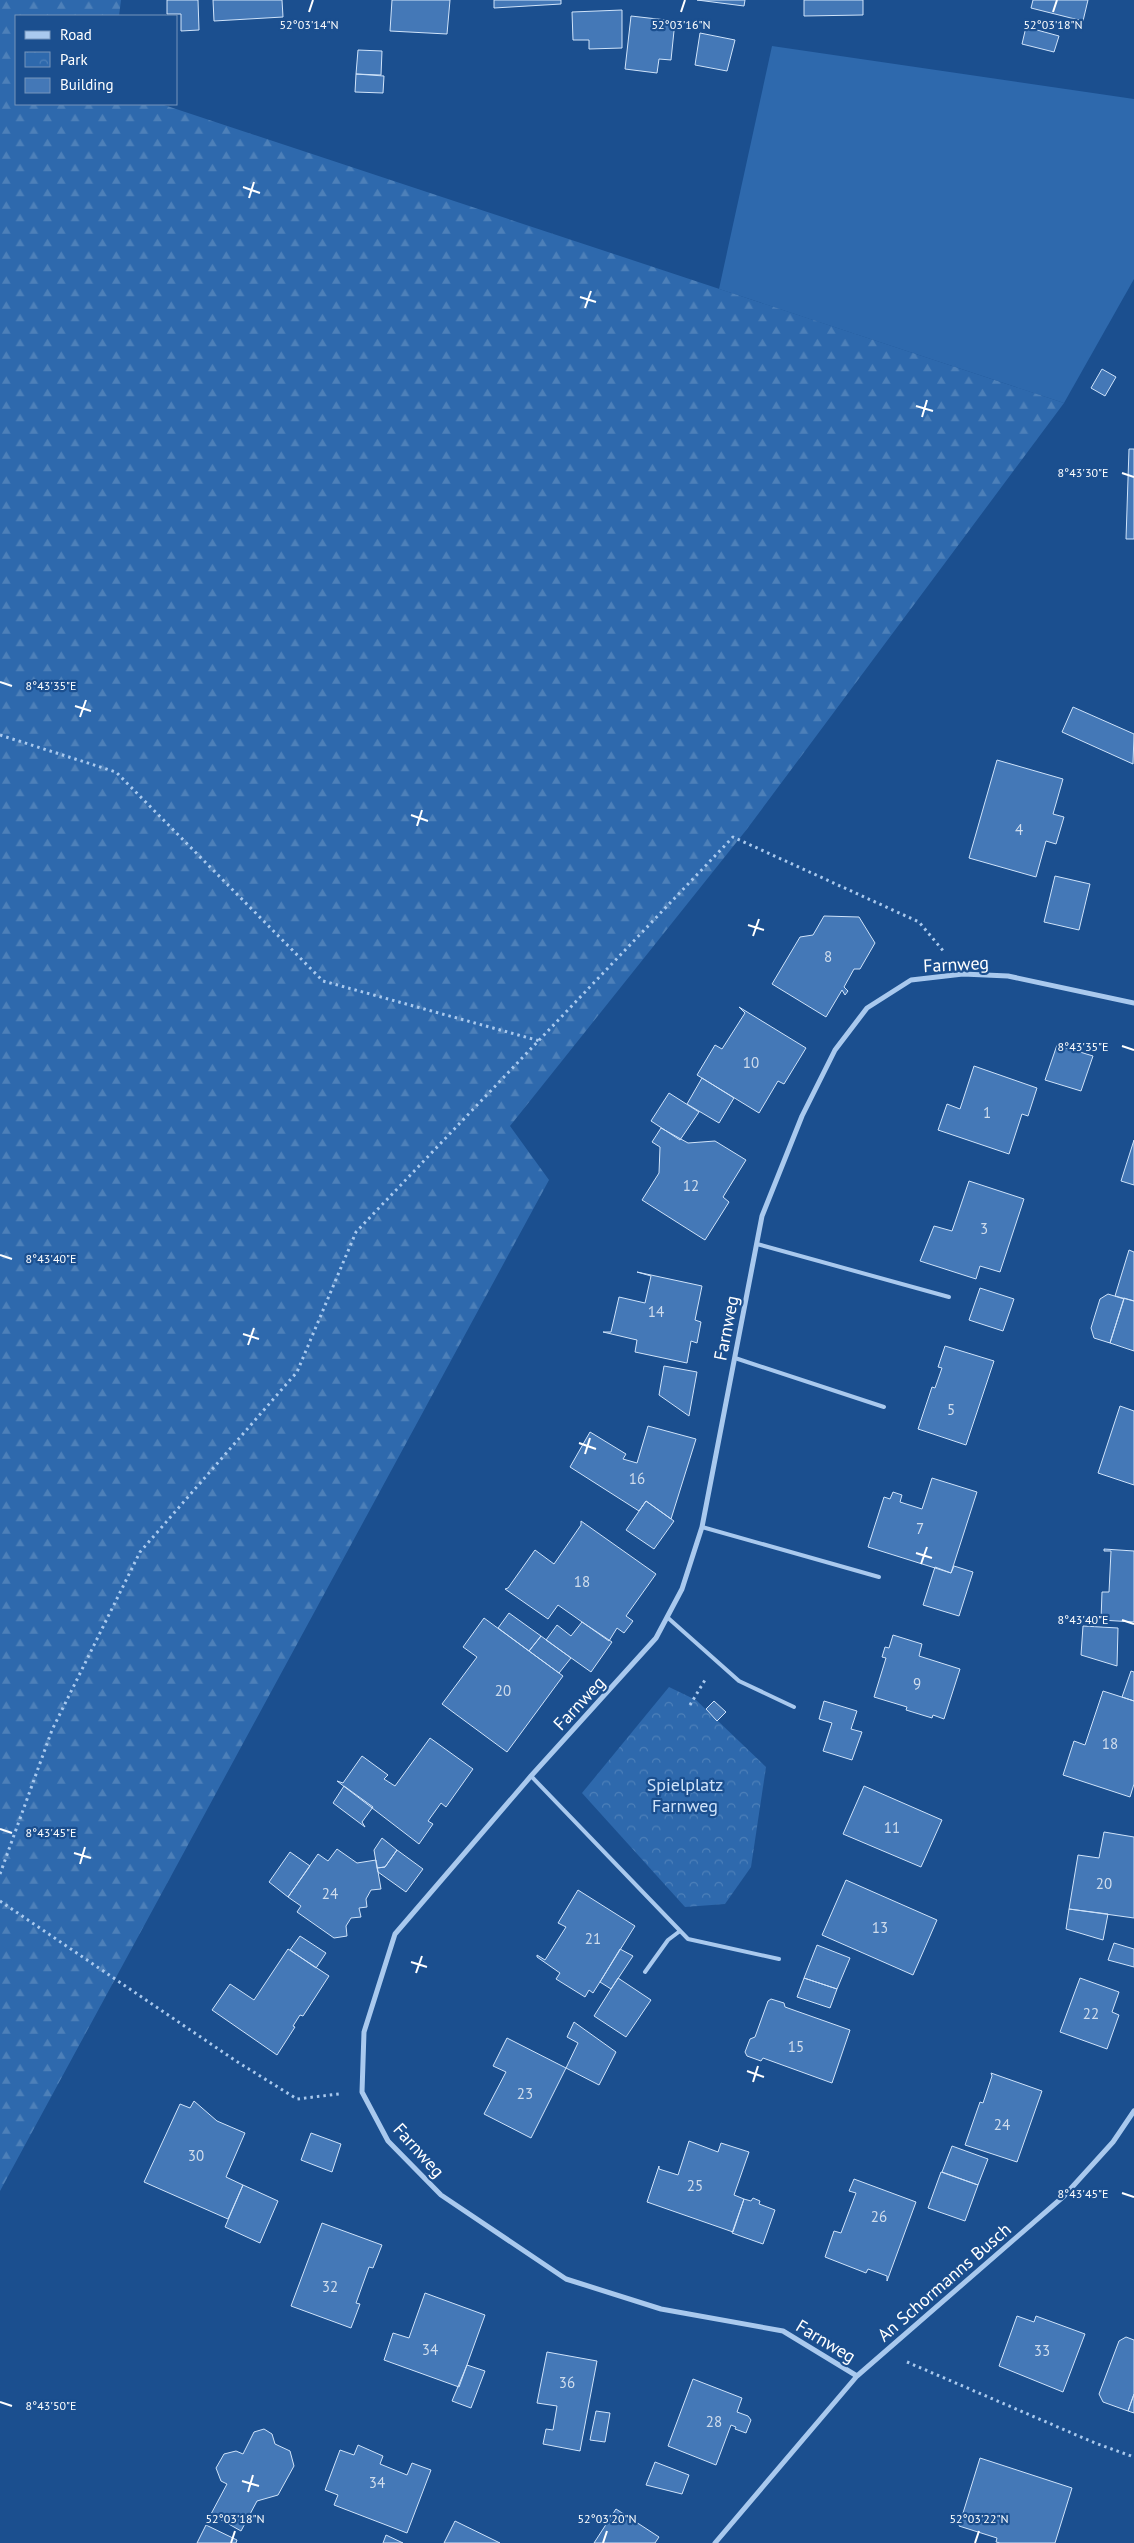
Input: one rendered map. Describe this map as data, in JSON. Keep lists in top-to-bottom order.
{
  "streets": {
    "street": ["Farnweg", "An Schormanns Busch"]
  },
  "crossings": [
    ["Farnweg", "An Schormanns Busch"]
  ],
  "parks": ["Spielplatz Farnweg"],
  "house_numbers": [
    "4",
    "8",
    "10",
    "1",
    "12",
    "3",
    "14",
    "5",
    "16",
    "7",
    "18",
    "9",
    "20",
    "18",
    "11",
    "20",
    "24",
    "13",
    "21",
    "22",
    "15",
    "23",
    "24",
    "30",
    "25",
    "26",
    "32",
    "34",
    "33",
    "36",
    "28",
    "34"
  ],
  "legend": ["Road", "Park", "Building"],
  "coordinates": [
    "52°03'14\"N",
    "52°03'16\"N",
    "52°03'18\"N",
    "8°43'30\"E",
    "8°43'35\"E",
    "8°43'40\"E",
    "8°43'45\"E",
    "8°43'50\"E",
    "52°03'20\"N",
    "52°03'22\"N"
  ]
}
